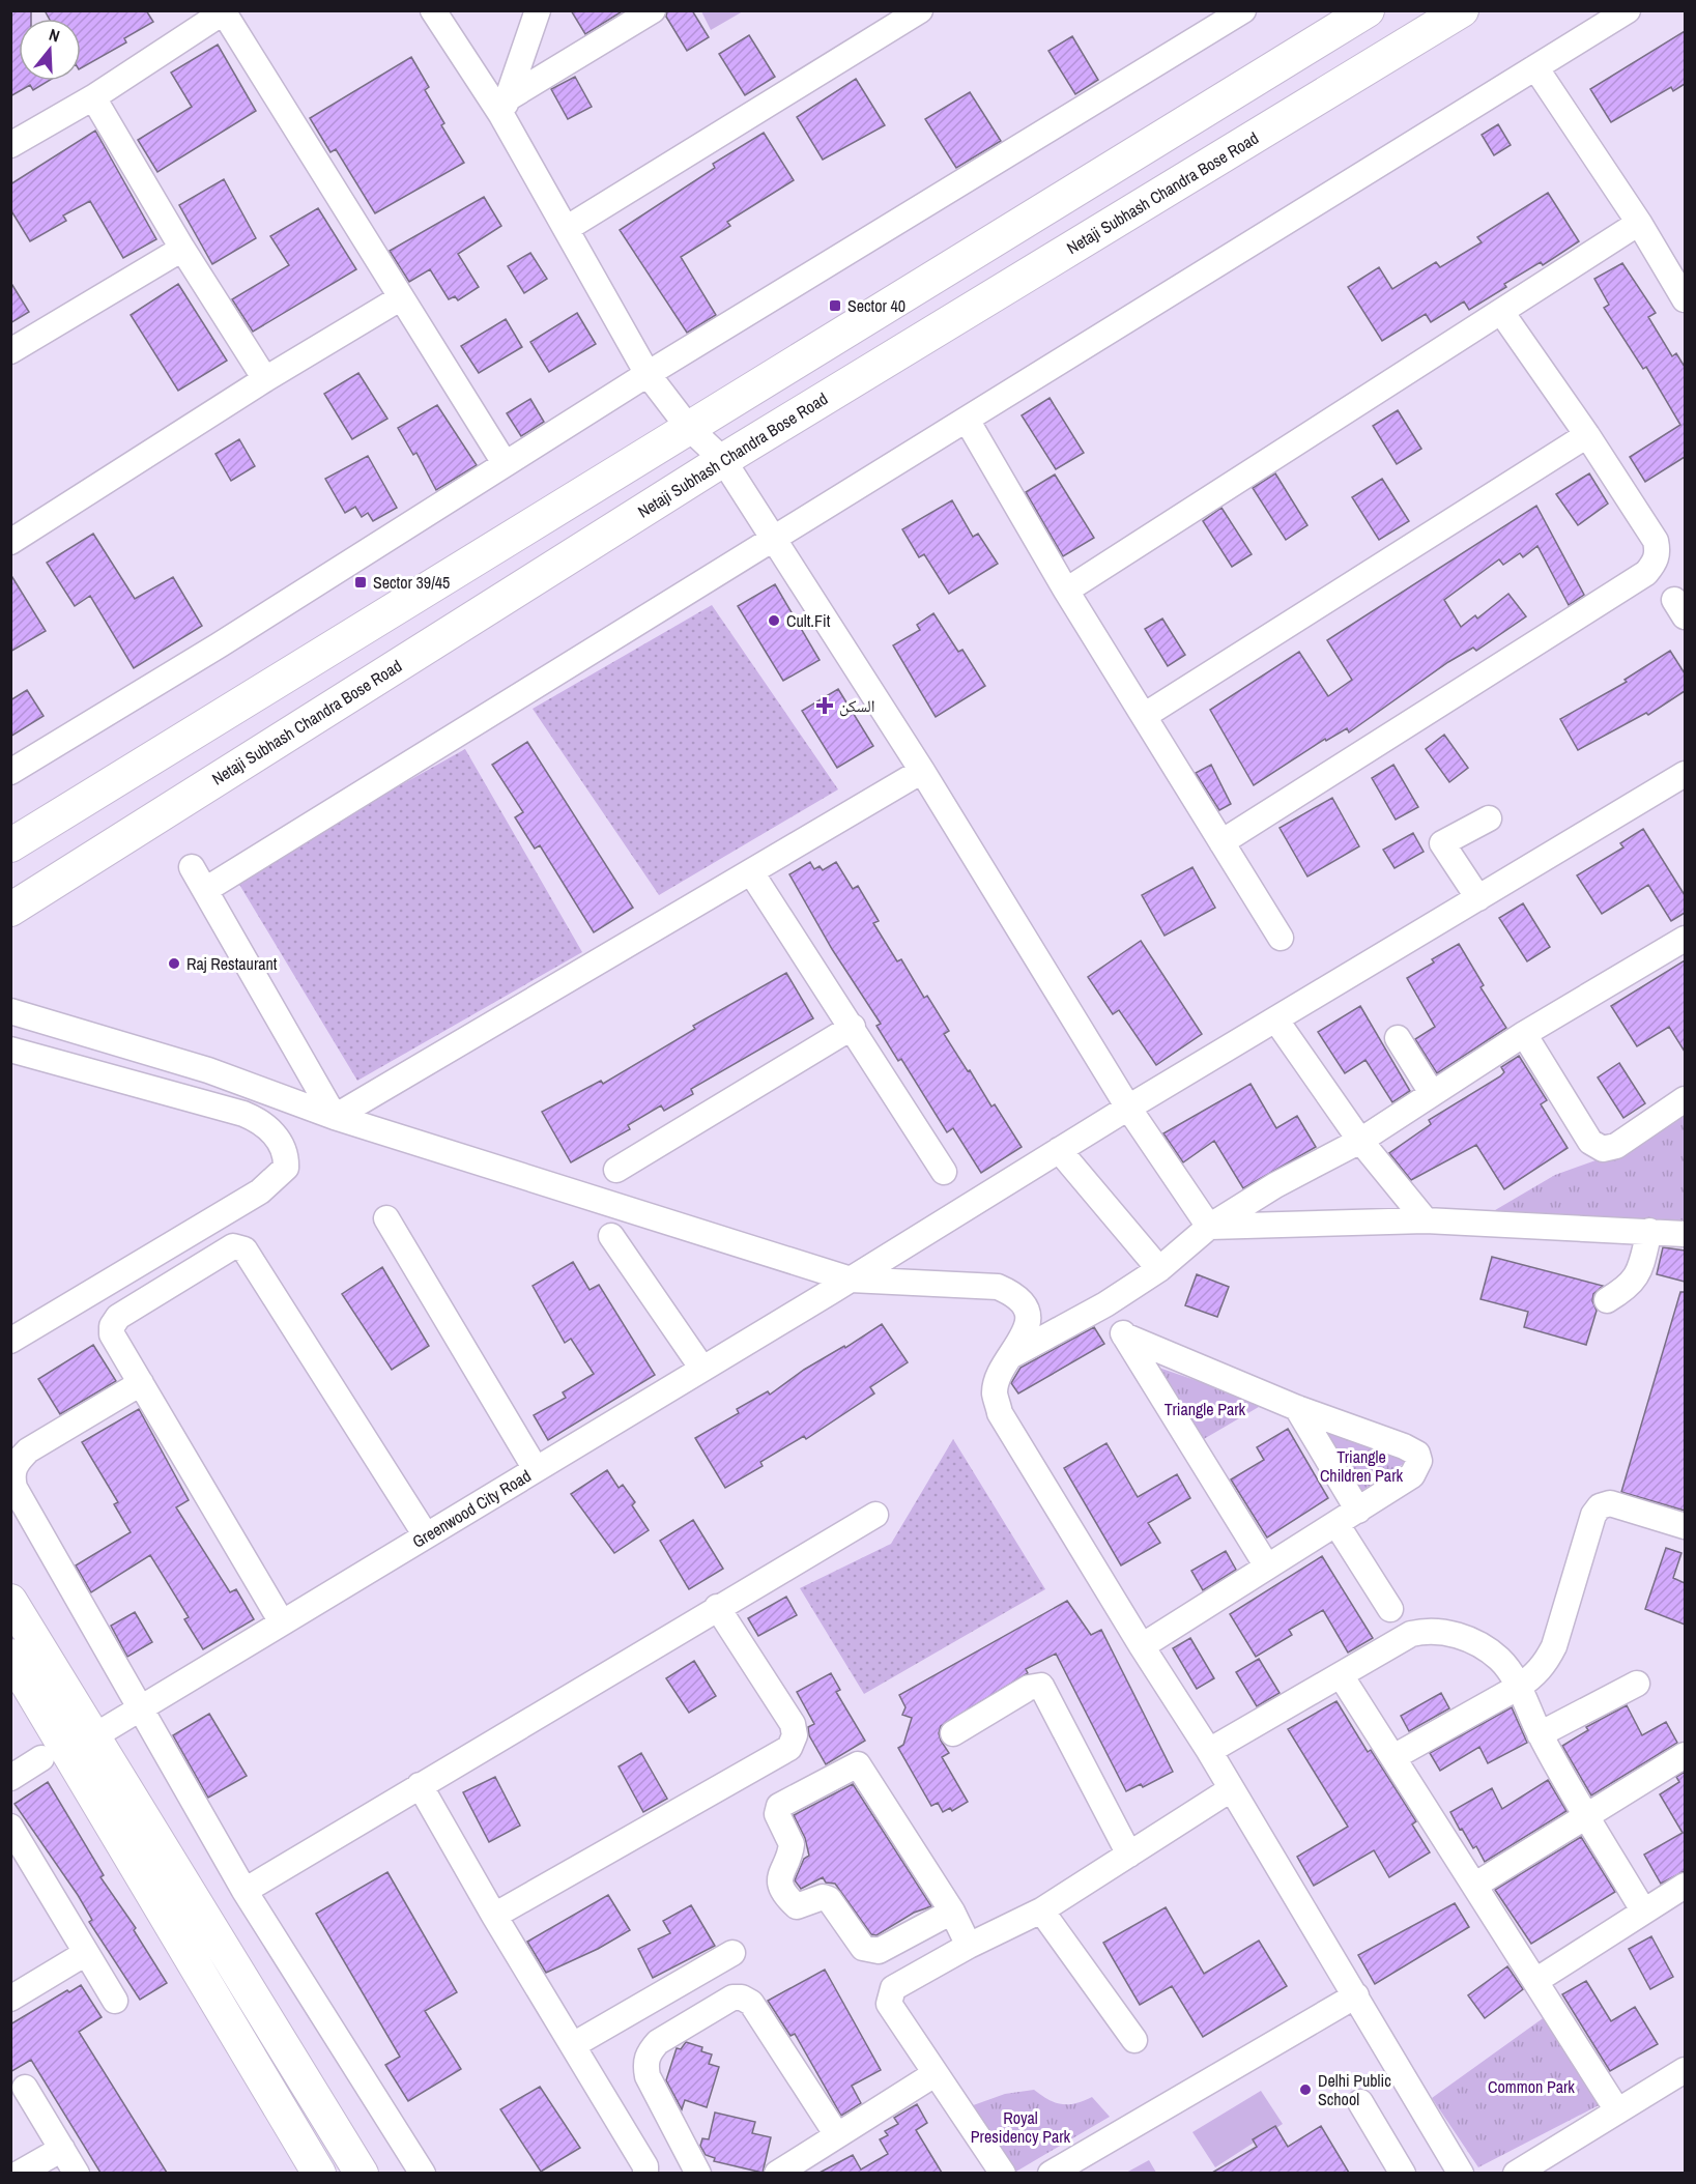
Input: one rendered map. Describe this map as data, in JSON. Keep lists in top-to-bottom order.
{
  "streets": {
    "main road": ["Netaji Subhash Chandra Bose Road"],
    "street": ["Greenwood City Road"]
  },
  "parks": [
    "Triangle Park",
    "Triangle Children Park",
    "Common Park",
    "Royal Presidency Park"
  ],
  "places": {
    "transit": ["Sector 40", "Sector 39/45"],
    "other": ["Cult.Fit", "Raj Restaurant", "Delhi Public School"],
    "health": ["السكن"]
  },
  "north": "top"
}
